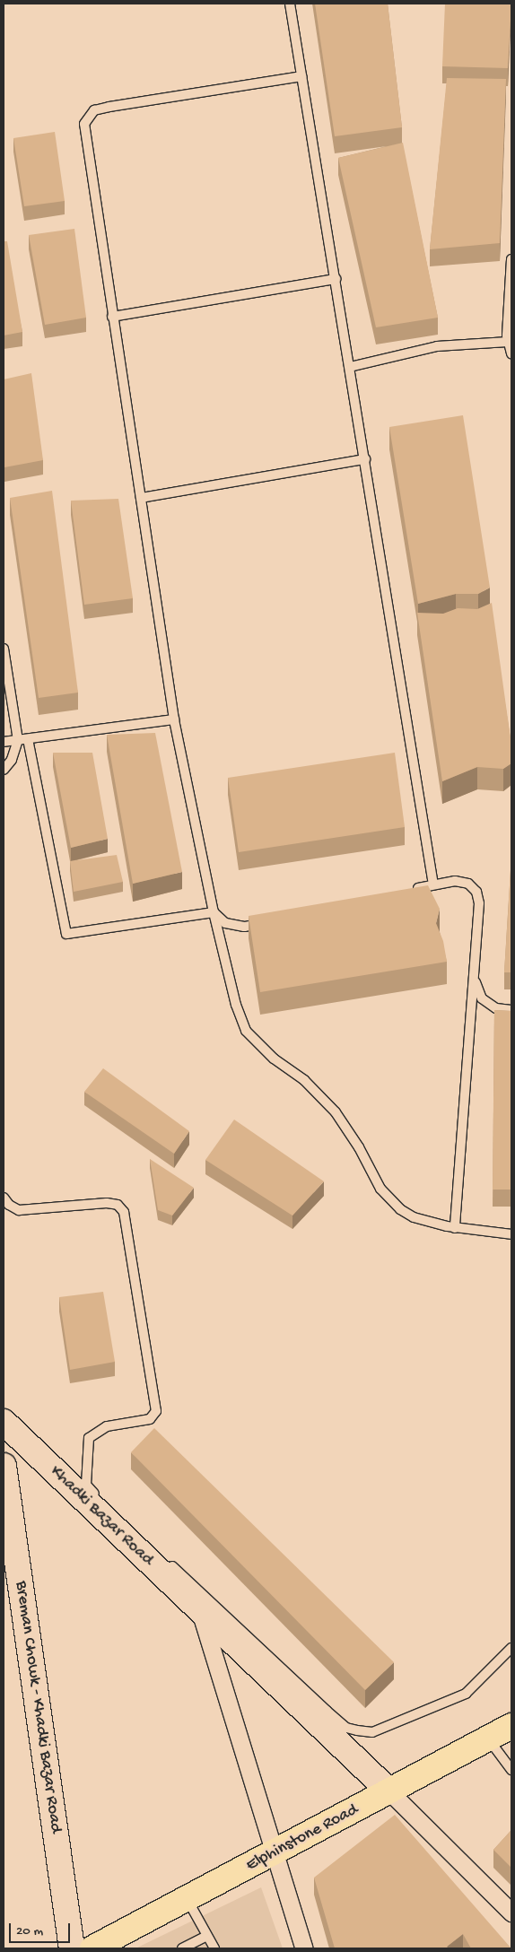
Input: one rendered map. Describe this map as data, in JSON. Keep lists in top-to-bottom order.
{
  "streets": {
    "main road": ["Khadki Bazar Road", "Breman Chowk - Khadki Bazar Road", "Elphinstone Road"]
  },
  "crossings": [
    ["Khadki Bazar Road", "Elphinstone Road"]
  ],
  "scale_bar": "20 m"
}
